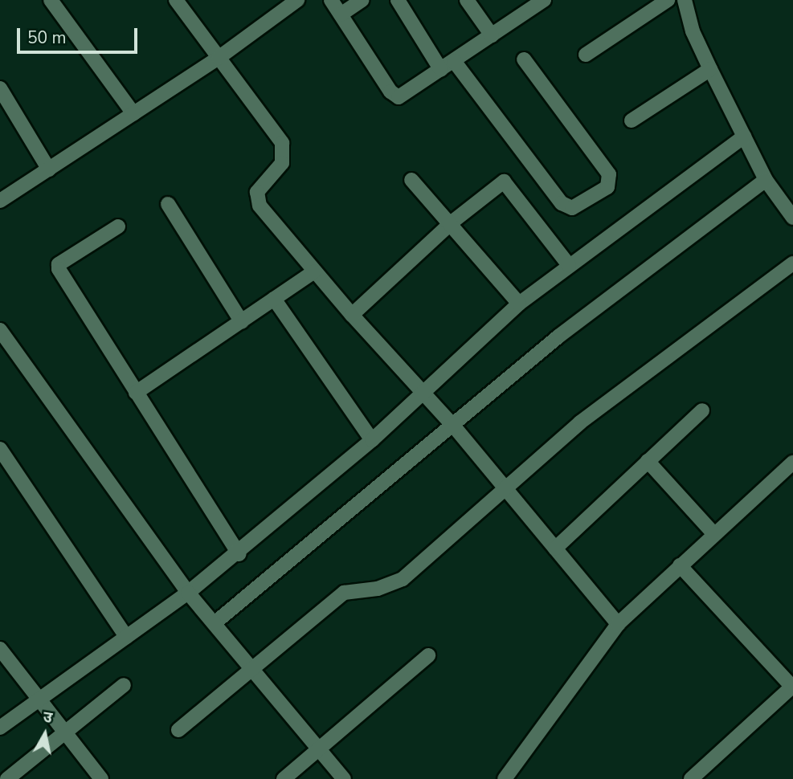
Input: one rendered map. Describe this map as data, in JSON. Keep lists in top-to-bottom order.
{
  "scale_bar": "50 m",
  "north": "top"
}
